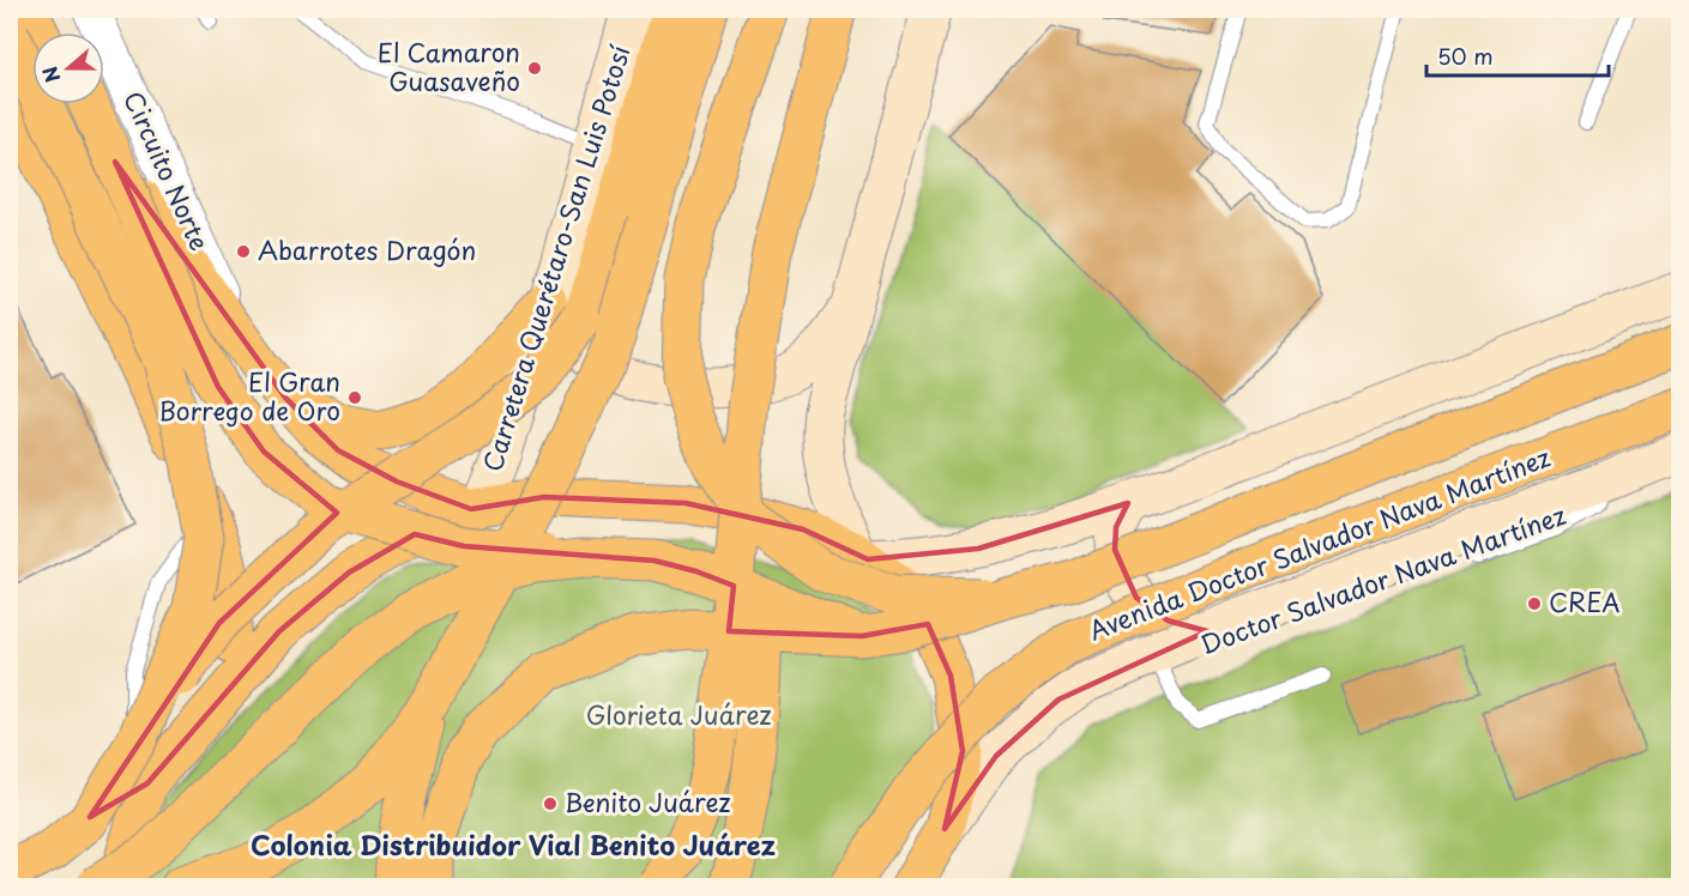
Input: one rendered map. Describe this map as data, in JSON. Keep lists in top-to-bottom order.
{
  "streets": {
    "main road": ["Carretera Querétaro-San Luis Potosí", "Avenida Doctor Salvador Nava Martínez"],
    "street": ["Circuito Norte"]
  },
  "districts": ["Colonia Distribuidor Vial Benito Juárez"],
  "parks": ["Glorieta Juárez"],
  "places": [
    "El Camaron Guasaveño",
    "Abarrotes Dragón",
    "El Gran Borrego de Oro",
    "CREA",
    "Benito Juárez"
  ],
  "scale_bar": "50 m",
  "north": "left"
}
